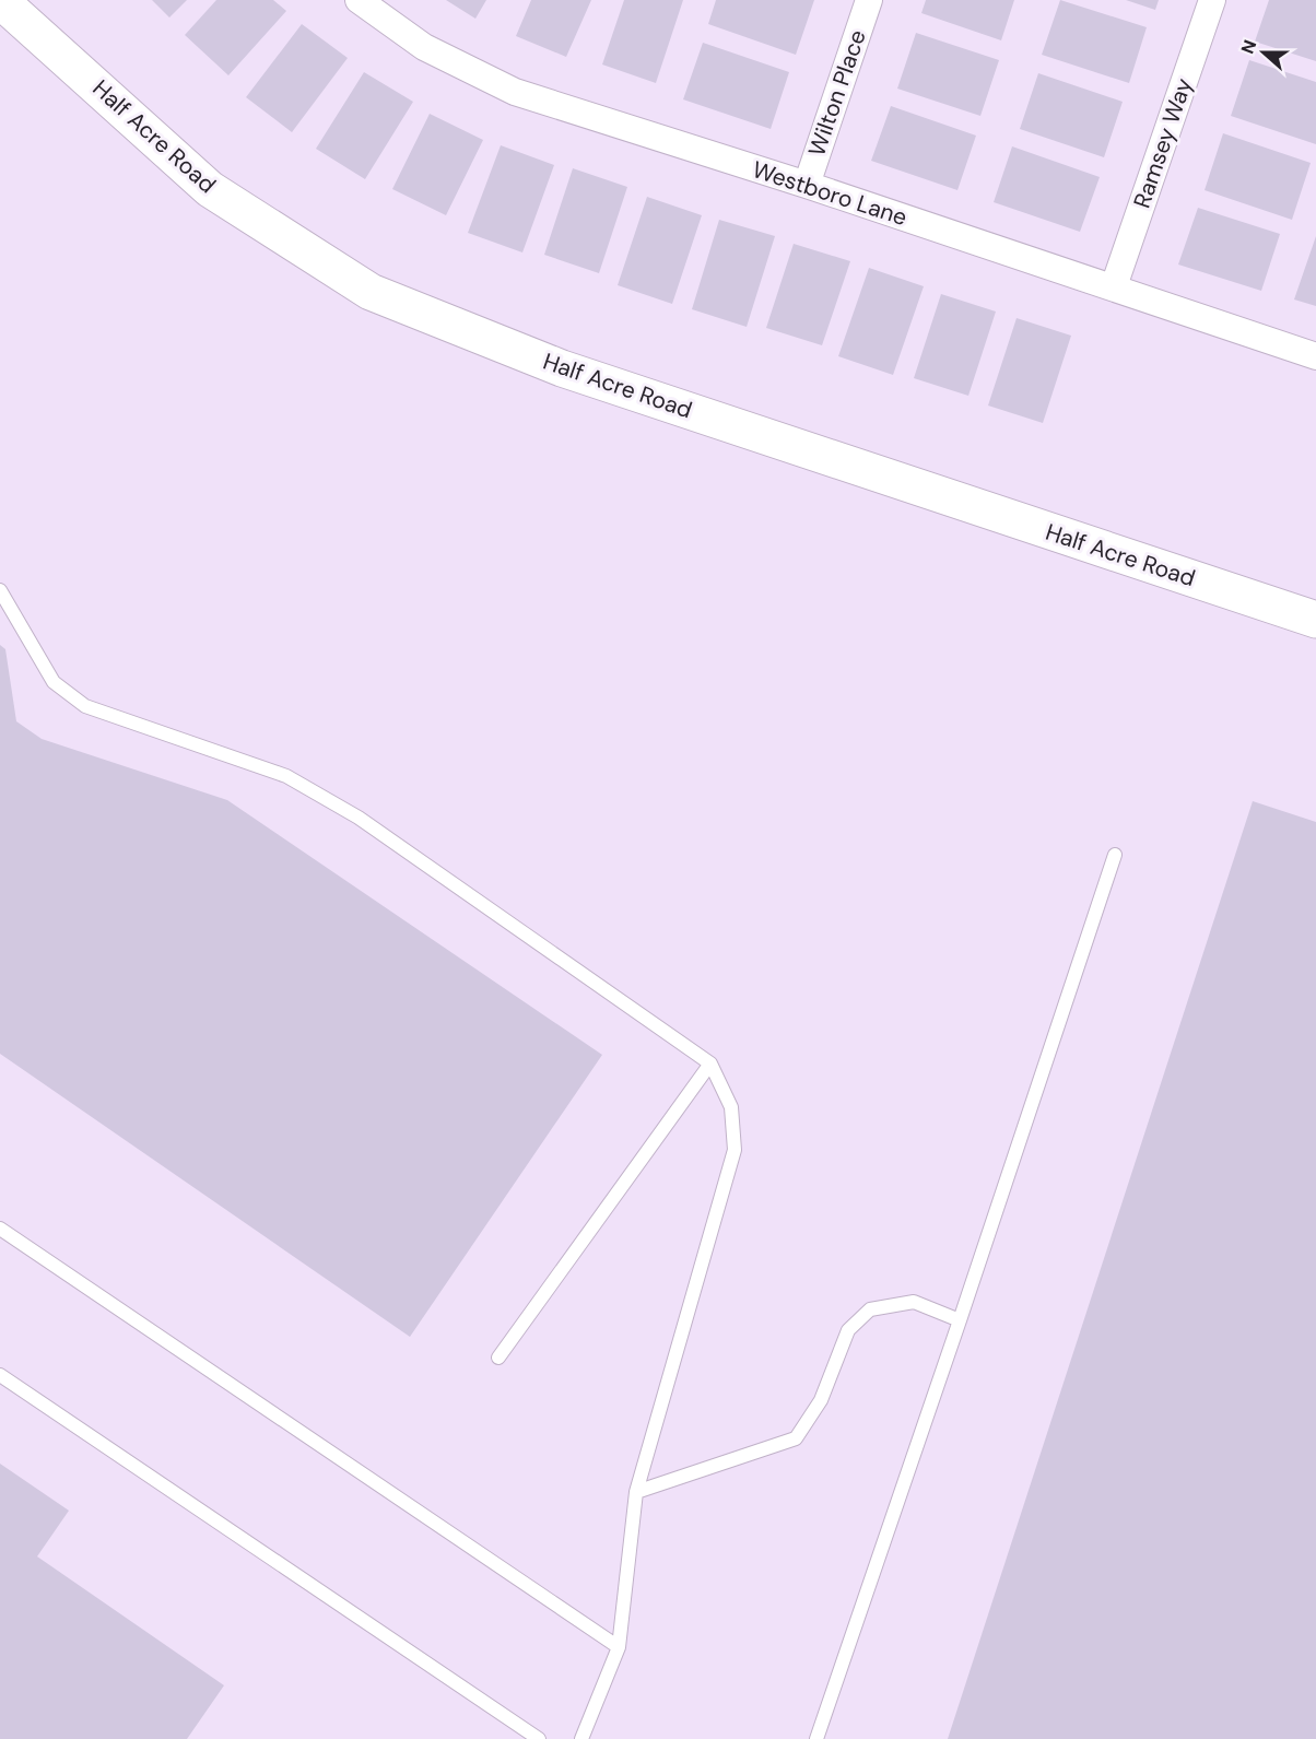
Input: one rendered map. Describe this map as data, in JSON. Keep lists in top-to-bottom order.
{
  "streets": {
    "street": [
      "Wilton Place",
      "Half Acre Road",
      "Ramsey Way",
      "Westboro Lane"
    ]
  },
  "crossings": [
    ["Wilton Place", "Westboro Lane"],
    ["Ramsey Way", "Westboro Lane"]
  ],
  "north": "left"
}
